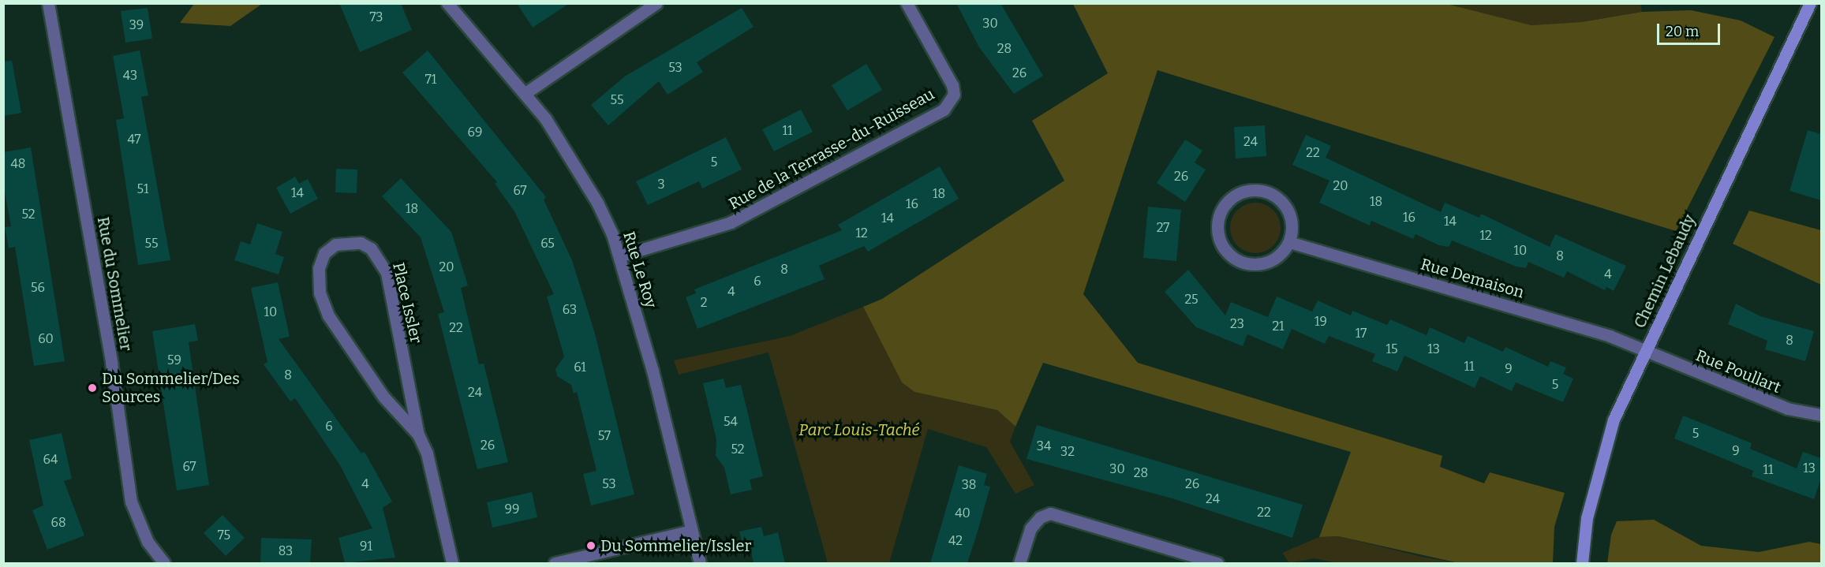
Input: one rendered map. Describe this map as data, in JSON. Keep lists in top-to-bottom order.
{
  "streets": {
    "street": [
      "Rue de la Terrasse-du-Ruisseau",
      "Rue Le Roy",
      "Chemin Lebaudy",
      "Rue Demaison",
      "Rue du Sommelier",
      "Place Issler",
      "Rue Poullart"
    ]
  },
  "crossings": [
    ["Rue de la Terrasse-du-Ruisseau", "Rue Le Roy"],
    ["Chemin Lebaudy", "Rue Demaison"],
    ["Chemin Lebaudy", "Rue Poullart"],
    ["Rue Demaison", "Rue Poullart"]
  ],
  "parks": ["Parc Louis-Taché"],
  "places": ["Du Sommelier/Des Sources", "Du Sommelier/Issler"],
  "house_numbers": [
    "73",
    "30",
    "39",
    "28",
    "53",
    "26",
    "43",
    "71",
    "55",
    "11",
    "69",
    "47",
    "24",
    "22",
    "5",
    "48",
    "26",
    "3",
    "20",
    "51",
    "67",
    "14",
    "18",
    "18",
    "16",
    "18",
    "52",
    "16",
    "14",
    "14",
    "27",
    "12",
    "12",
    "55",
    "65",
    "10",
    "8",
    "20",
    "8",
    "4",
    "6",
    "56",
    "4",
    "25",
    "2",
    "63",
    "10",
    "19",
    "23",
    "21",
    "22",
    "17",
    "60",
    "8",
    "15",
    "13",
    "59",
    "11",
    "61",
    "9",
    "8",
    "5",
    "24",
    "54",
    "6",
    "5",
    "57",
    "26",
    "34",
    "52",
    "9",
    "32",
    "64",
    "67",
    "13",
    "30",
    "11",
    "28",
    "4",
    "53",
    "26",
    "38",
    "24",
    "99",
    "22",
    "40",
    "68",
    "75",
    "42",
    "91",
    "83"
  ],
  "scale_bar": "20 m"
}
